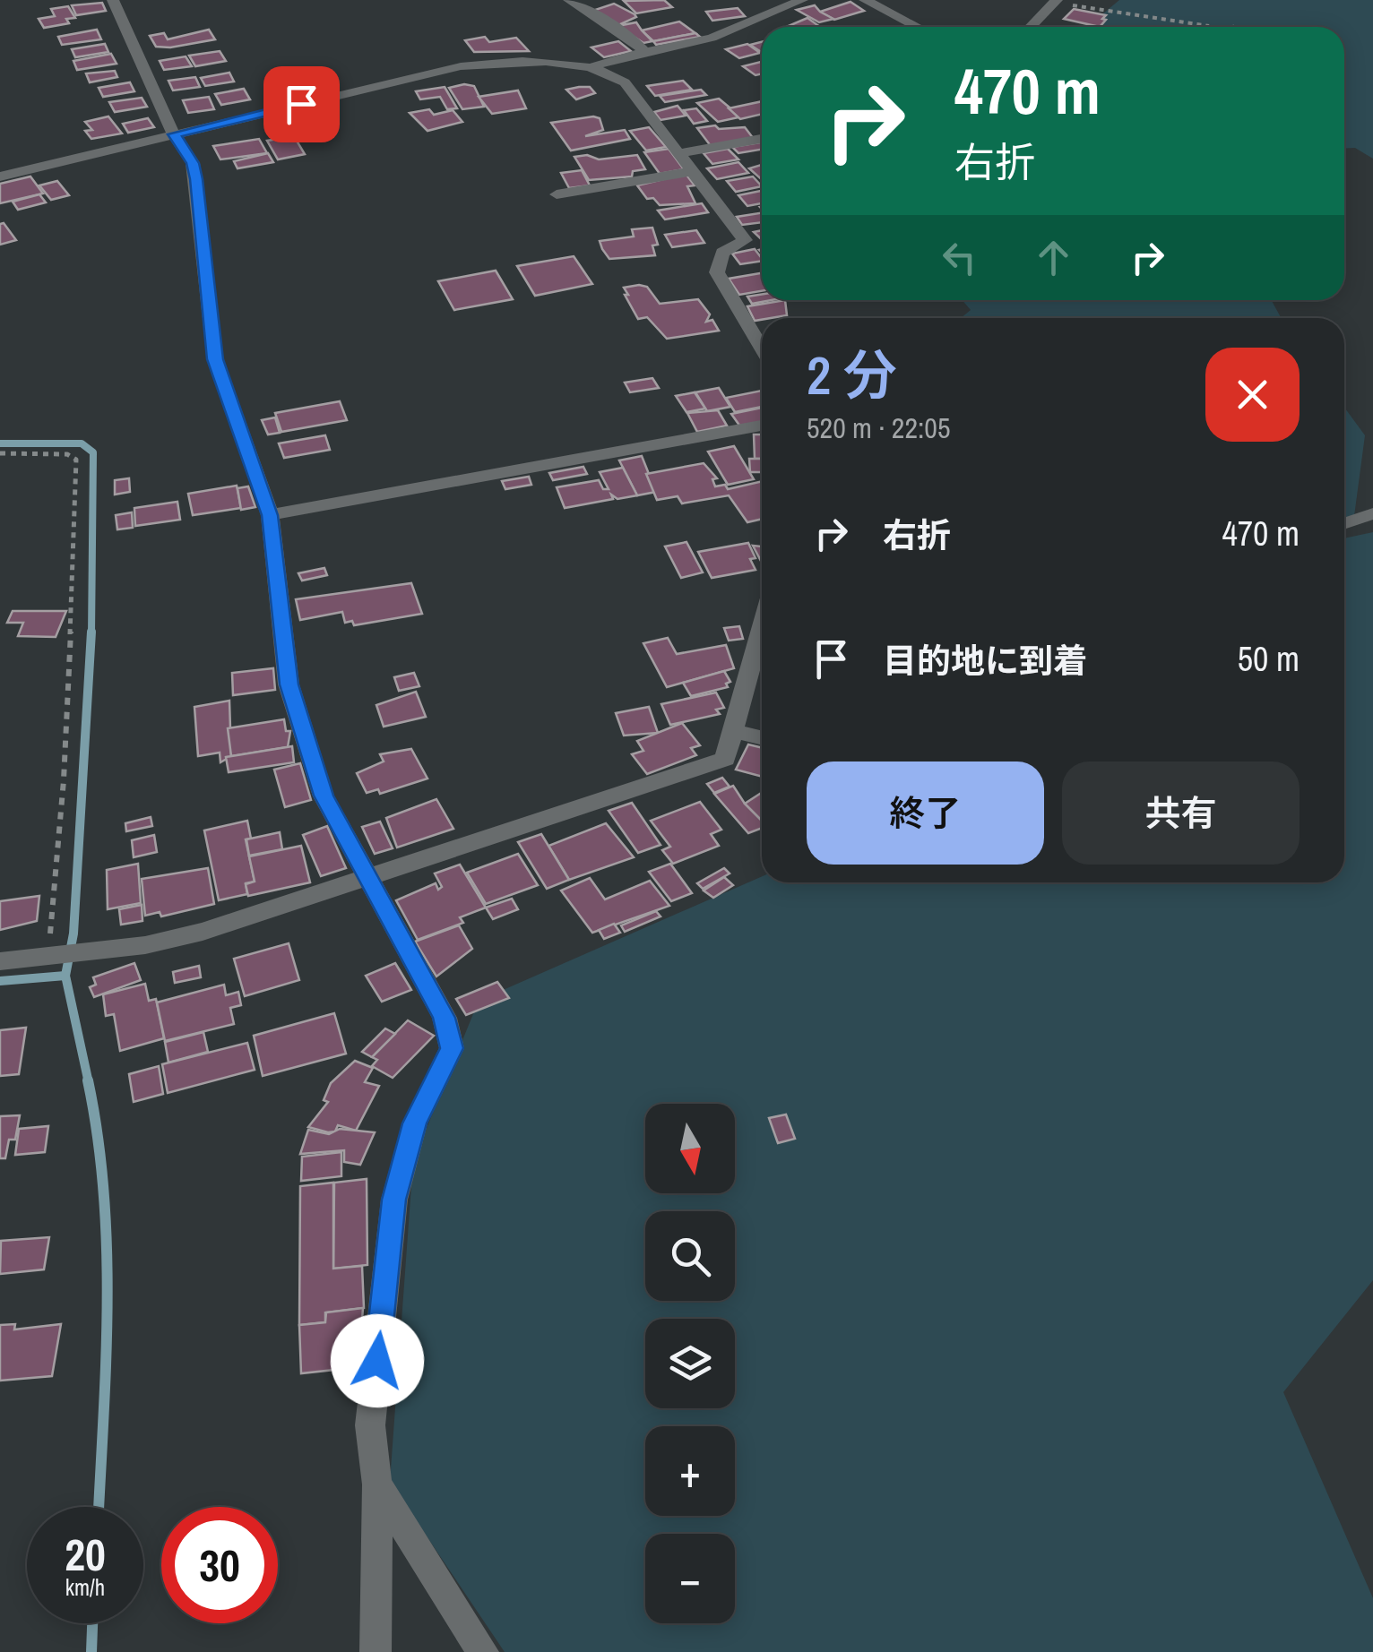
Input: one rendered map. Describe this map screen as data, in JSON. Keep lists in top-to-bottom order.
{
  "north": "bottom",
  "page": {
    "turn": ["470 m", "右折"],
    "heading": ["2 分", "520 m · 22:05"],
    "list": [
      {
        "name": "右折",
        "value": "470 m"
      },
      {
        "name": "目的地に到着",
        "value": "50 m"
      }
    ],
    "buttons": ["終了", "共有"],
    "map_buttons": ["+", "−"],
    "speed": "20 km/h",
    "limit": "30"
  }
}
